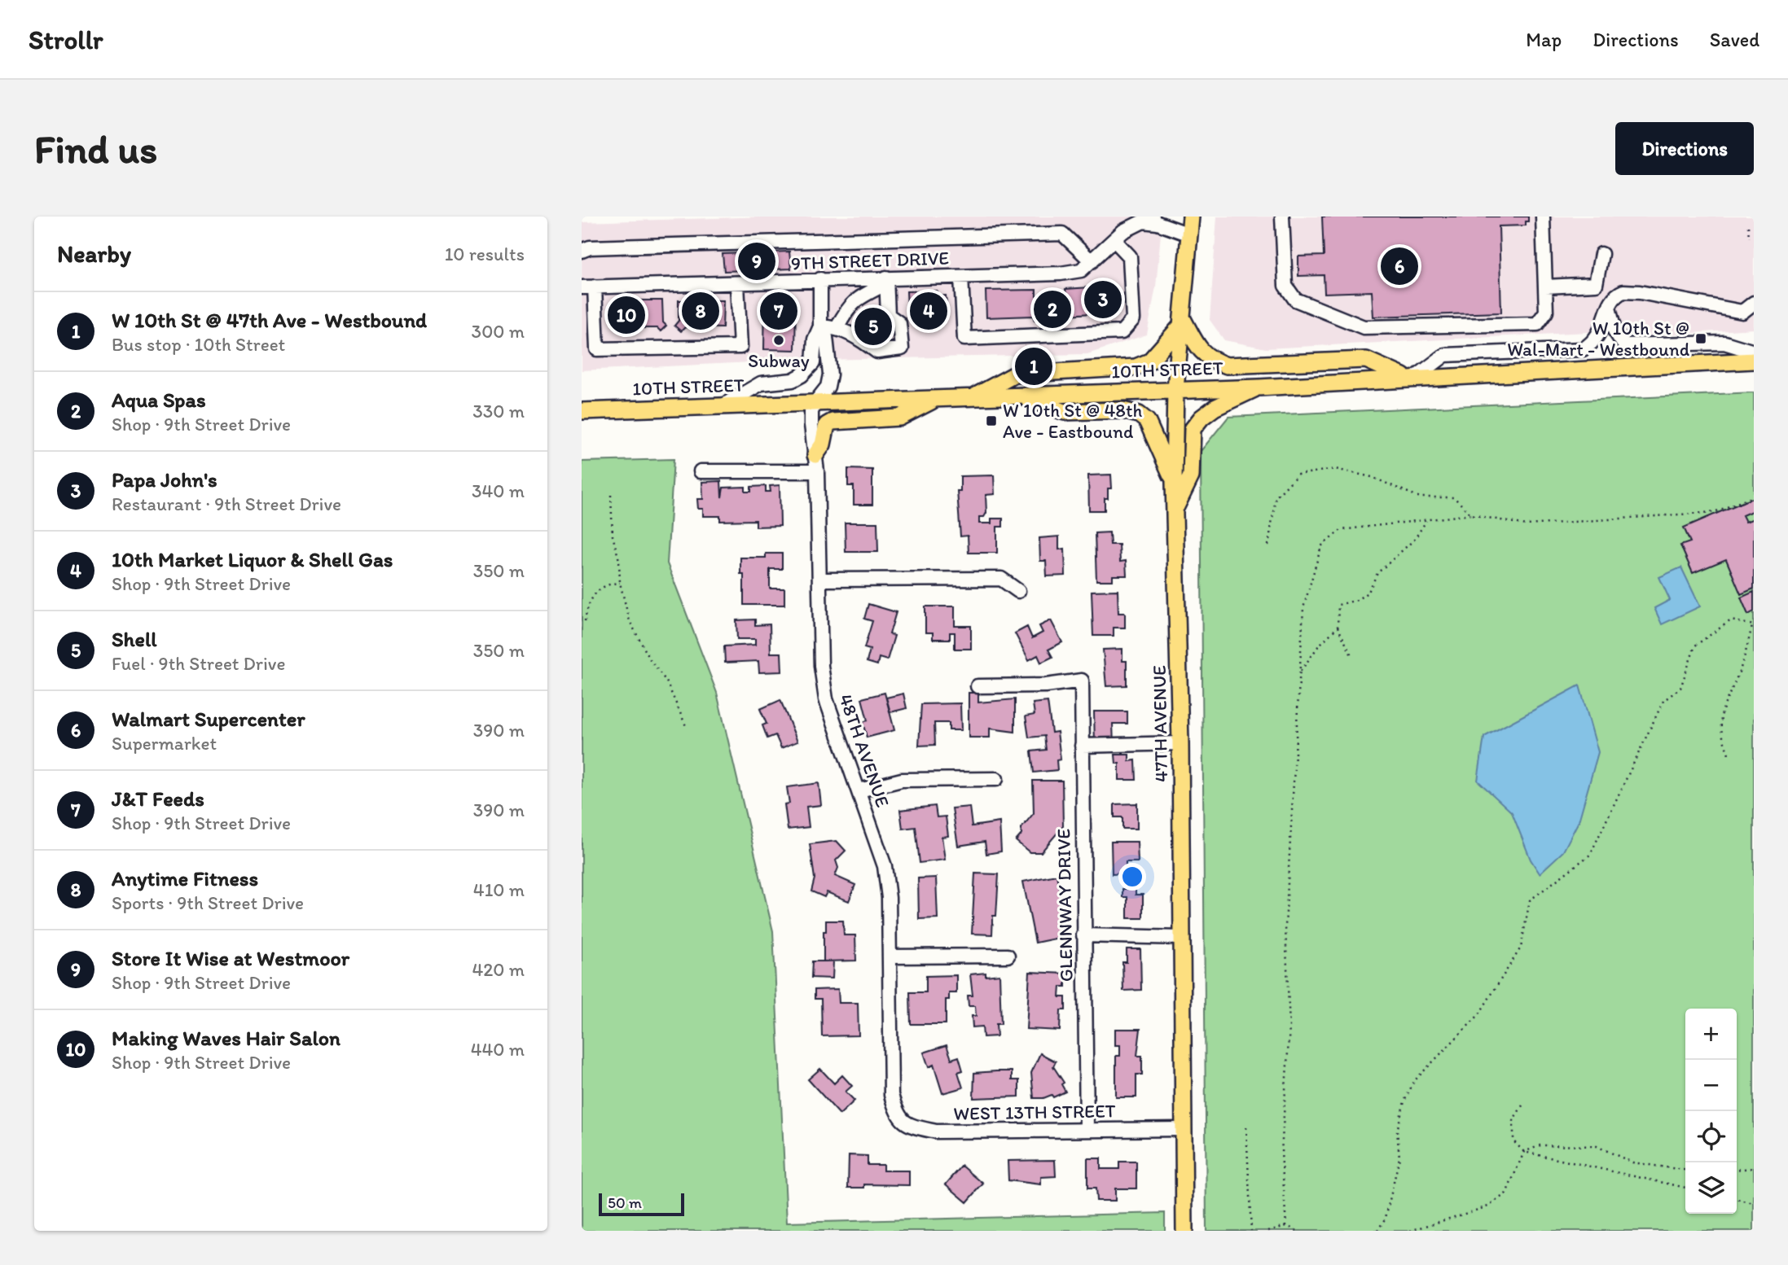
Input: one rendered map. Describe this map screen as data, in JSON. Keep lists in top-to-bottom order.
{
  "streets": {
    "main road": ["10TH STREET", "47TH AVENUE"],
    "street": [
      "9TH STREET DRIVE",
      "48TH AVENUE",
      "GLENNWAY DRIVE",
      "WEST 13TH STREET"
    ]
  },
  "crossings": [
    ["10TH STREET", "47TH AVENUE"],
    ["10TH STREET", "48TH AVENUE"],
    ["47TH AVENUE", "WEST 13TH STREET"],
    ["48TH AVENUE", "WEST 13TH STREET"],
    ["GLENNWAY DRIVE", "WEST 13TH STREET"]
  ],
  "places": {
    "transit": ["W 10th St @ Wal-Mart - Westbound", "W 10th St @ 48th Ave - Eastbound"],
    "other": ["Subway"]
  },
  "scale_bar": "50 m",
  "page": {
    "header": "Strollr",
    "nav": ["Map", "Directions", "Saved"],
    "buttons": "Directions",
    "title": "Find us",
    "heading": ["Nearby", "10 results"],
    "pins": [
      "9",
      "6",
      "3",
      "2",
      "4",
      "7",
      "8",
      "10",
      "5",
      "1"
    ],
    "list": [
      {
        "mark": "1",
        "name": "W 10th St @ 47th Ave - Westbound",
        "note": "Bus stop · 10th Street",
        "value": "300 m"
      },
      {
        "mark": "2",
        "name": "Aqua Spas",
        "note": "Shop · 9th Street Drive",
        "value": "330 m"
      },
      {
        "mark": "3",
        "name": "Papa John's",
        "note": "Restaurant · 9th Street Drive",
        "value": "340 m"
      },
      {
        "mark": "4",
        "name": "10th Market Liquor & Shell Gas",
        "note": "Shop · 9th Street Drive",
        "value": "350 m"
      },
      {
        "mark": "5",
        "name": "Shell",
        "note": "Fuel · 9th Street Drive",
        "value": "350 m"
      },
      {
        "mark": "6",
        "name": "Walmart Supercenter",
        "note": "Supermarket",
        "value": "390 m"
      },
      {
        "mark": "7",
        "name": "J&T Feeds",
        "note": "Shop · 9th Street Drive",
        "value": "390 m"
      },
      {
        "mark": "8",
        "name": "Anytime Fitness",
        "note": "Sports · 9th Street Drive",
        "value": "410 m"
      },
      {
        "mark": "9",
        "name": "Store It Wise at Westmoor",
        "note": "Shop · 9th Street Drive",
        "value": "420 m"
      },
      {
        "mark": "10",
        "name": "Making Waves Hair Salon",
        "note": "Shop · 9th Street Drive",
        "value": "440 m"
      }
    ],
    "map_buttons": ["+", "−"],
    "scale": "50 m"
  }
}
